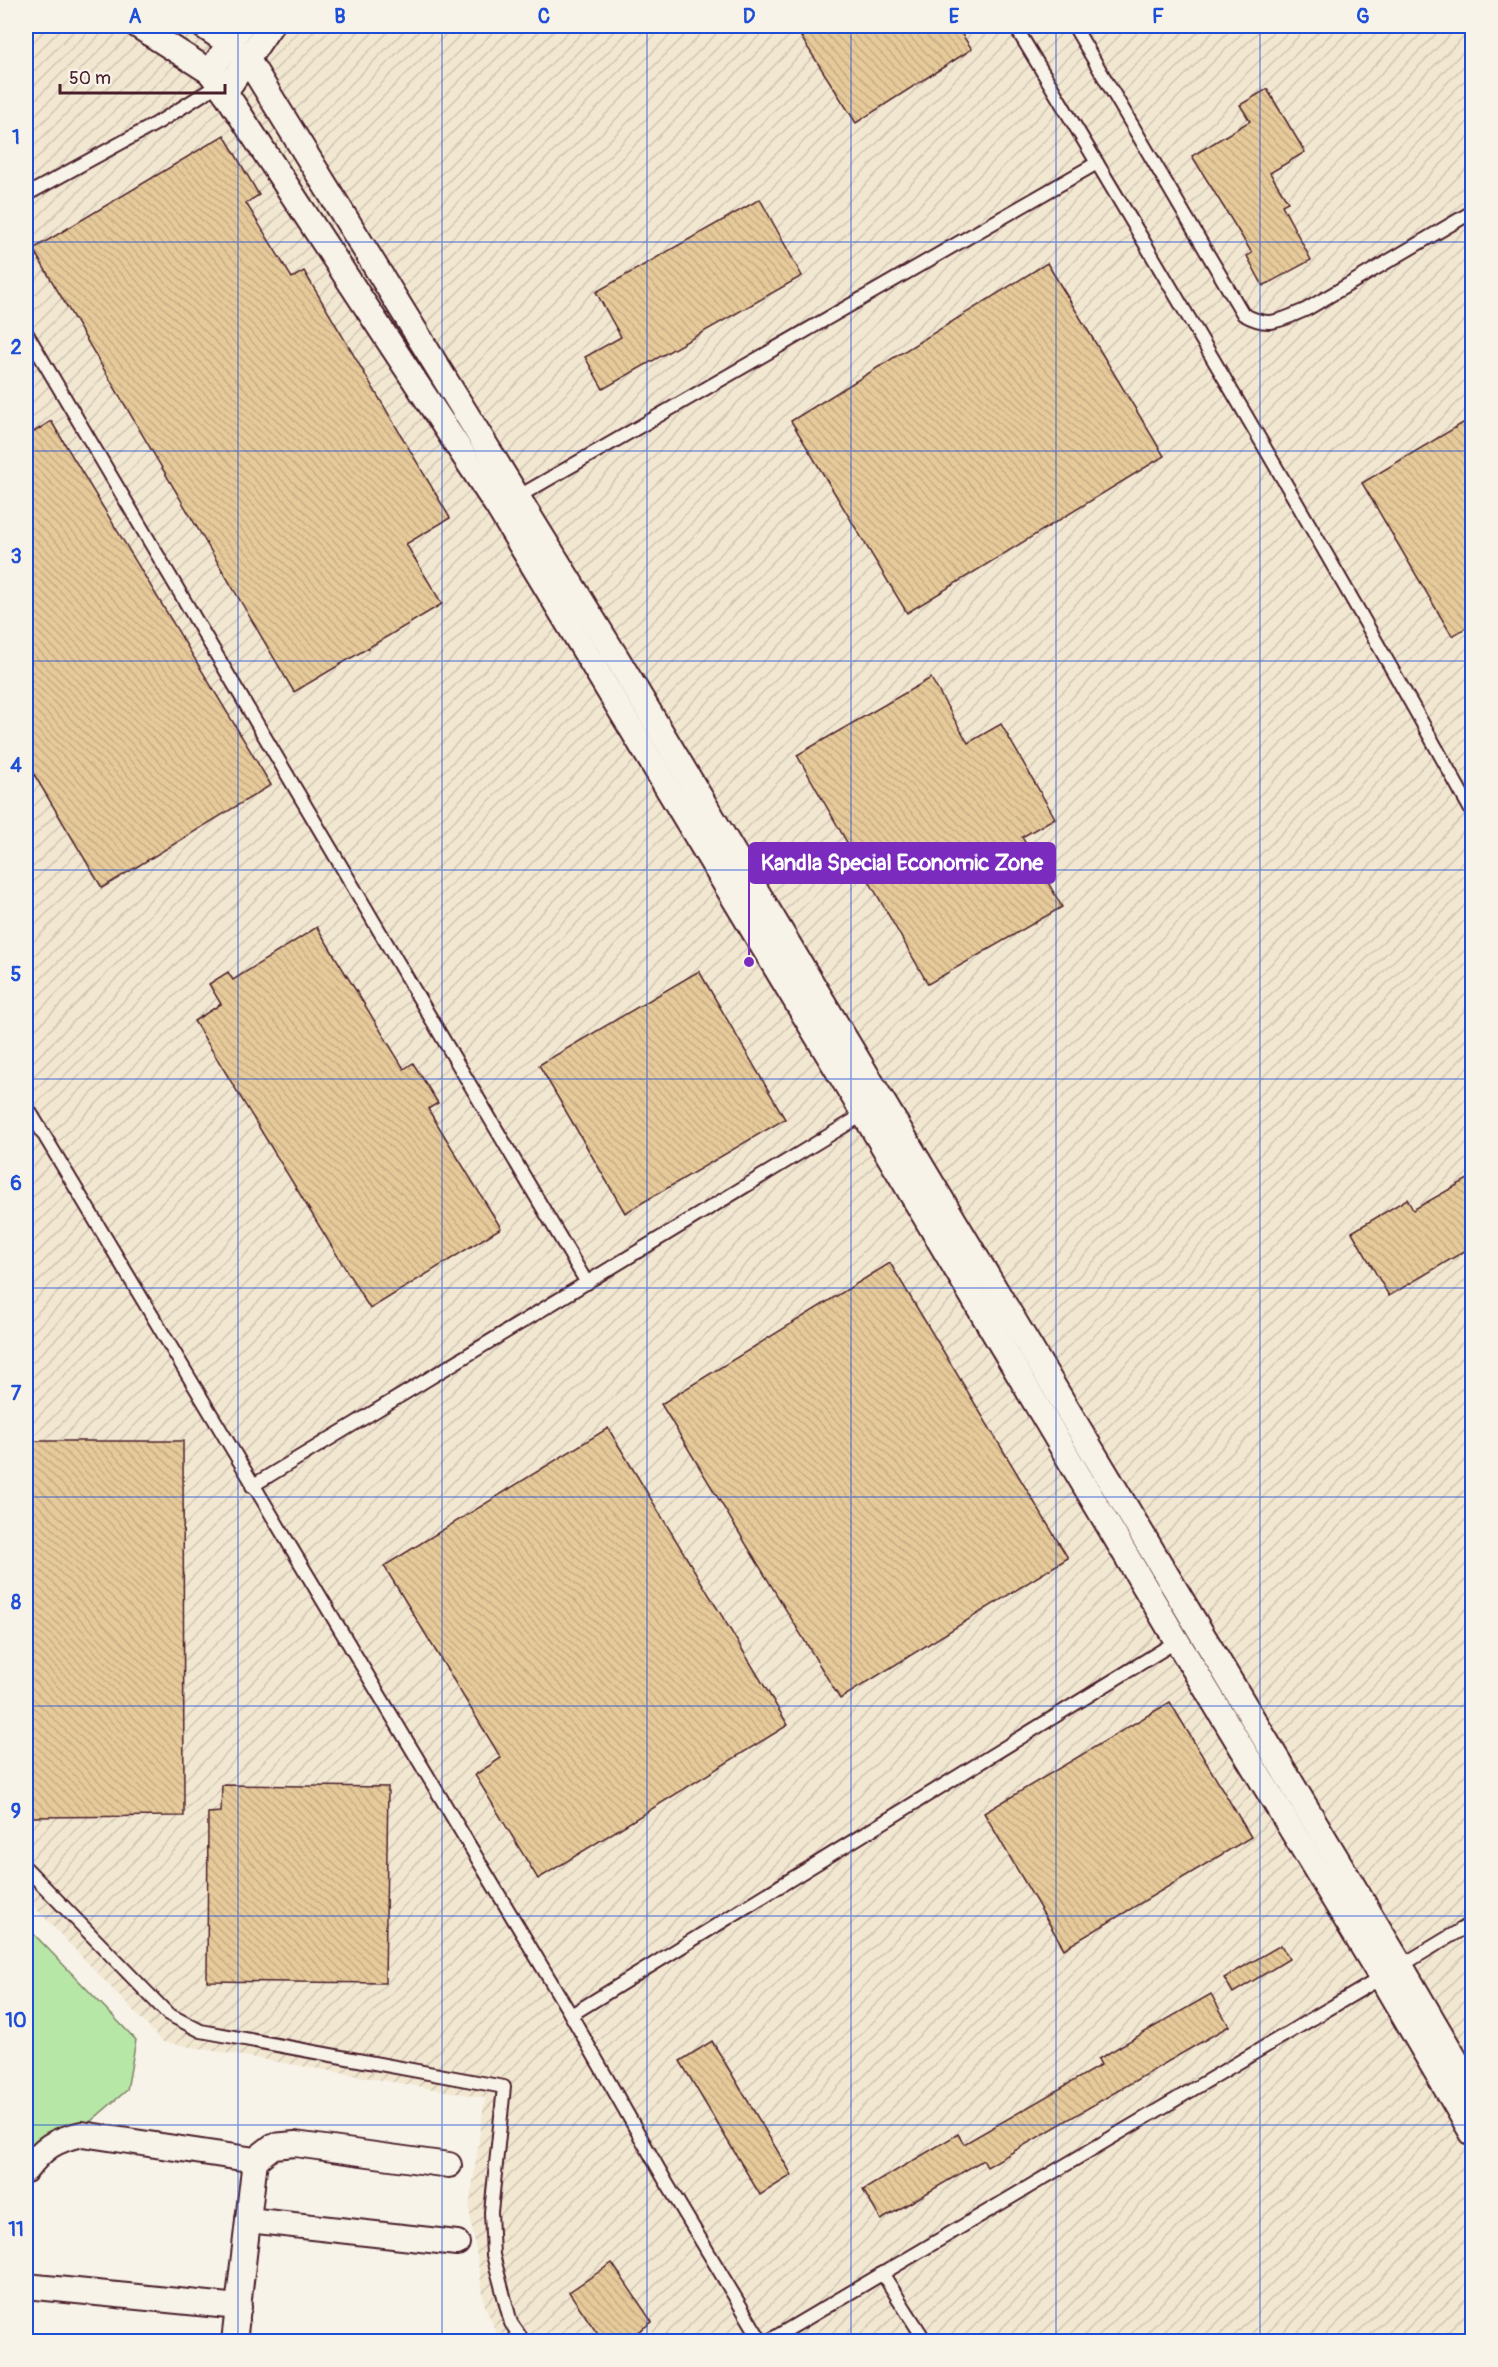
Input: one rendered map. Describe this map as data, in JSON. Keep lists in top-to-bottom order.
{
  "places": ["Kandla Special Economic Zone"],
  "scale_bar": "50 m",
  "grid": {
    "columns": [
      "A",
      "B",
      "C",
      "D",
      "E",
      "F",
      "G"
    ],
    "rows": [
      "1",
      "2",
      "3",
      "4",
      "5",
      "6",
      "7",
      "8",
      "9",
      "10",
      "11"
    ]
  }
}
